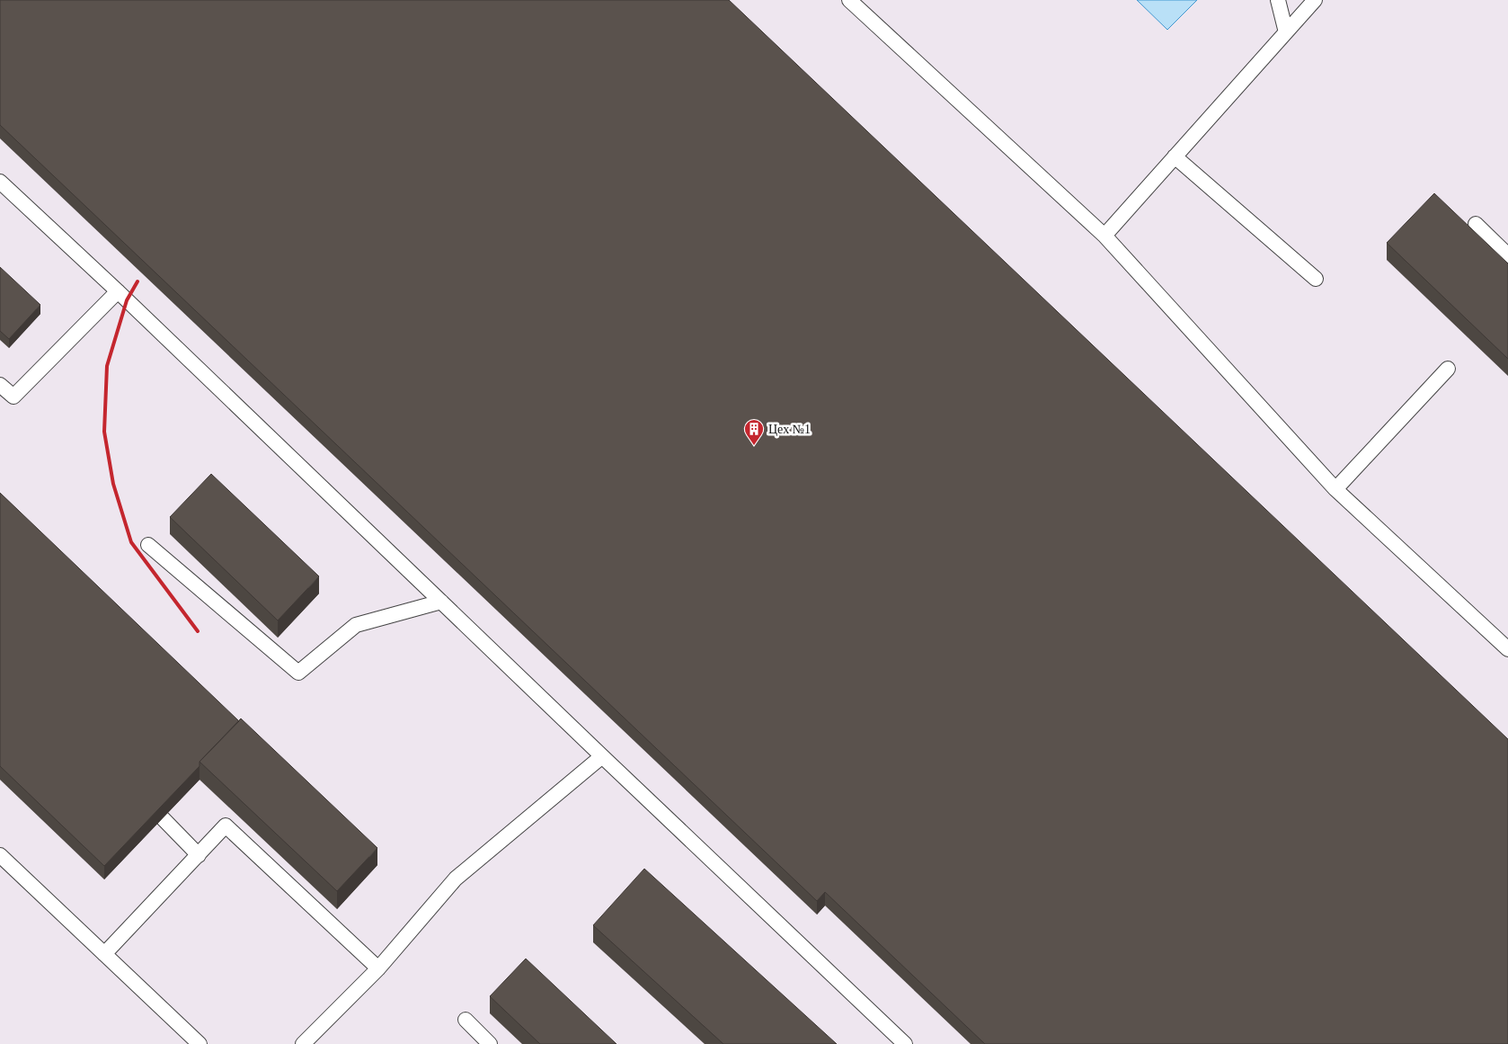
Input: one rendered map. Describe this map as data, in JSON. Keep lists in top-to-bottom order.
{
  "places": {
    "building": ["Цех №1"]
  }
}
